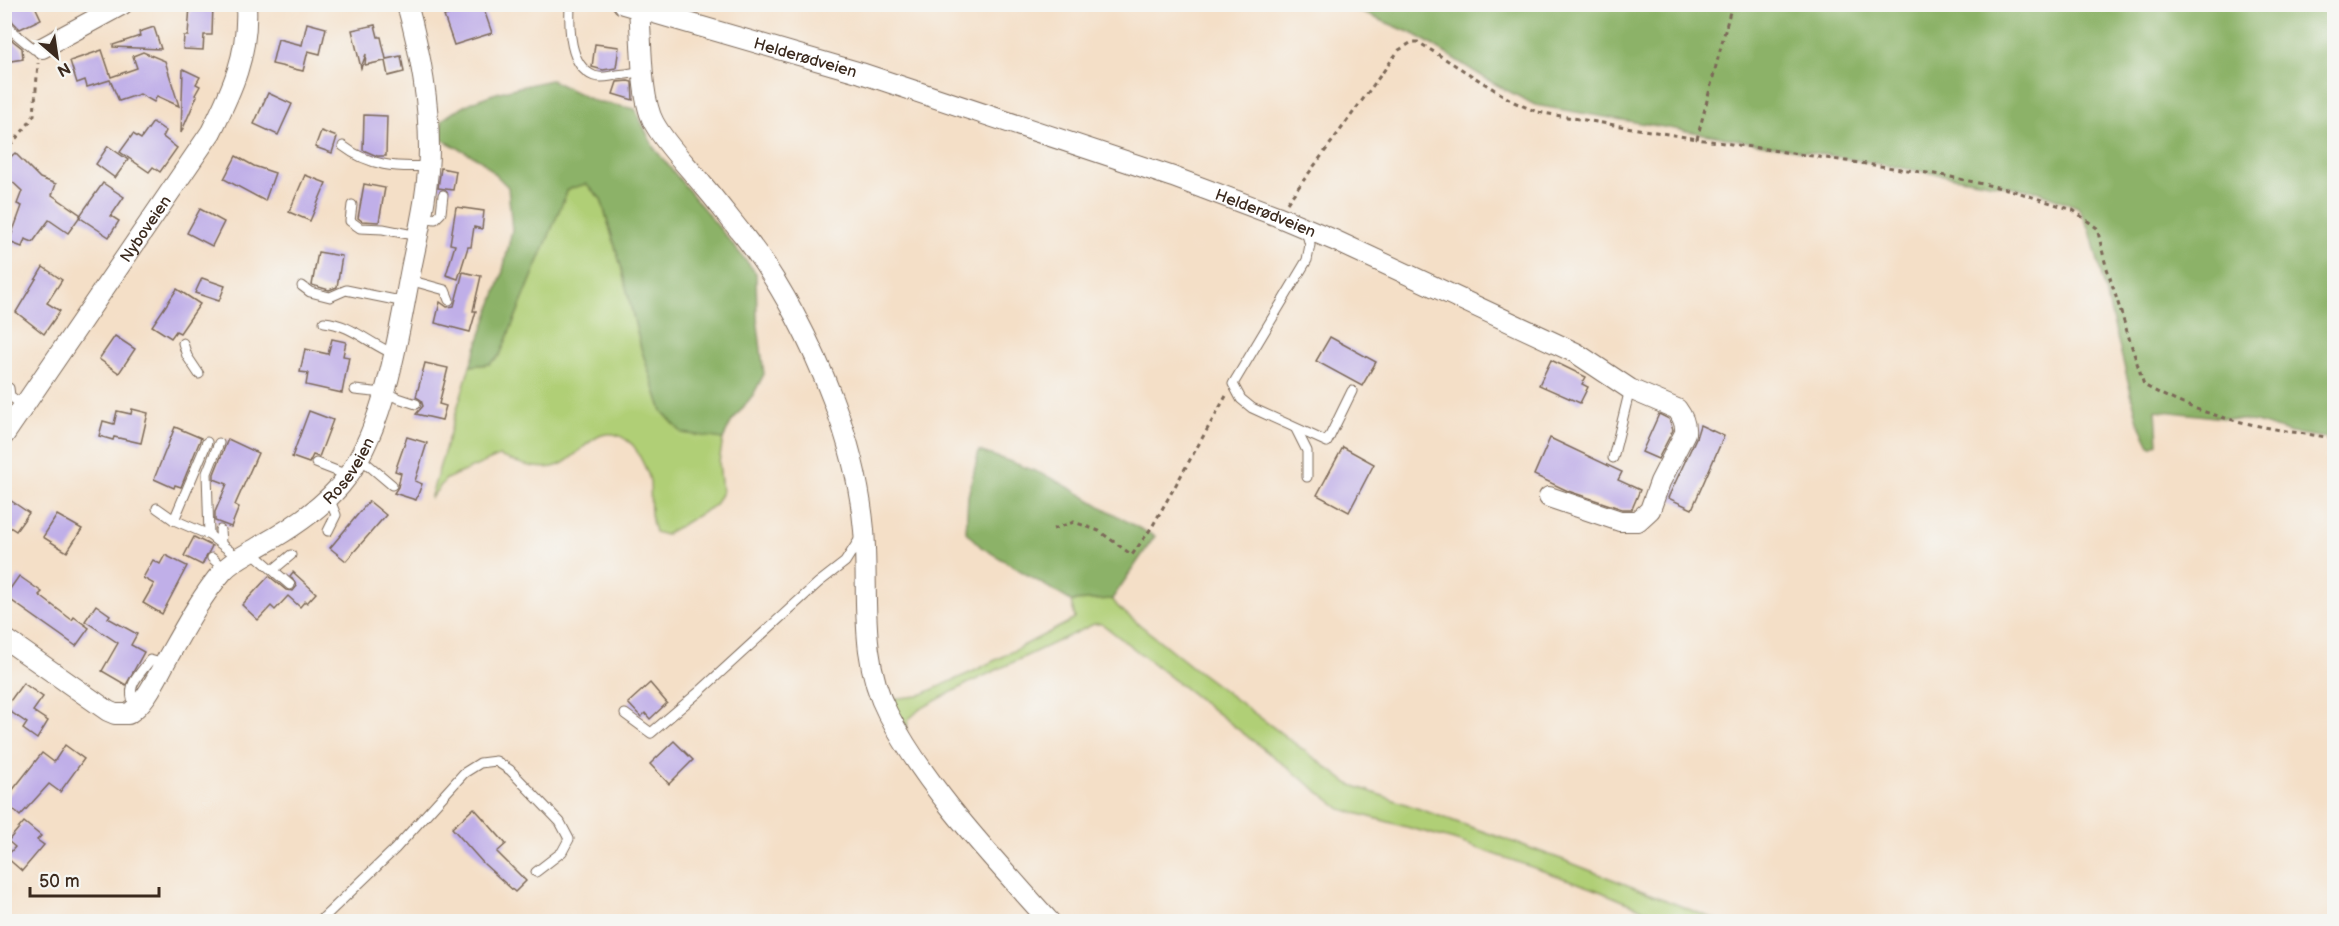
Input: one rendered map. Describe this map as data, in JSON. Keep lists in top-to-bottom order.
{
  "streets": {
    "street": ["Helderødveien", "Nyboveien", "Roseveien"]
  },
  "scale_bar": "50 m",
  "north": "bottom right"
}
